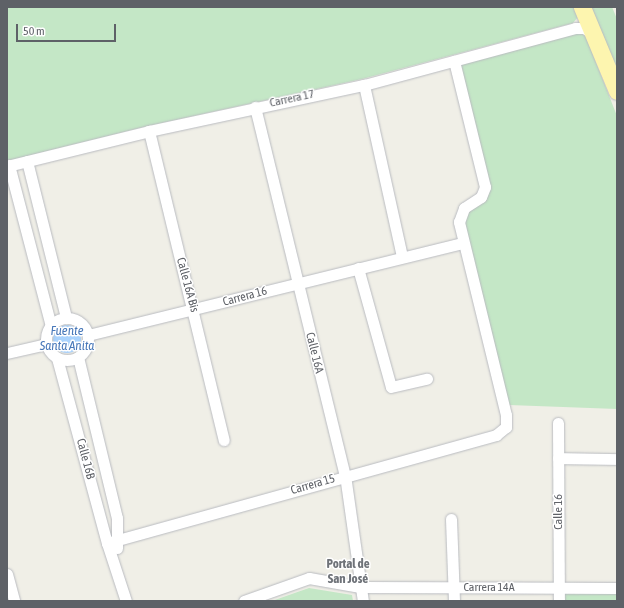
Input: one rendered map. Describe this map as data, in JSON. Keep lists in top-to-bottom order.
{
  "streets": {
    "street": [
      "Carrera 17",
      "Calle 16A Bis",
      "Carrera 16",
      "Calle 16A",
      "Calle 16B",
      "Carrera 15",
      "Calle 16",
      "Carrera 14A"
    ]
  },
  "crossings": [
    ["Carrera 17", "Calle 16A Bis"],
    ["Carrera 17", "Calle 16A"],
    ["Calle 16A Bis", "Carrera 16"],
    ["Carrera 16", "Calle 16A"],
    ["Carrera 16", "Calle 16B"],
    ["Carrera 16", "Carrera 15"],
    ["Calle 16A", "Carrera 15"],
    ["Calle 16A", "Carrera 14A"],
    ["Calle 16B", "Carrera 15"],
    ["Calle 16", "Carrera 14A"]
  ],
  "districts": ["Portal de San José"],
  "water": ["Fuente Santa Anita"],
  "scale_bar": "50 m"
}
